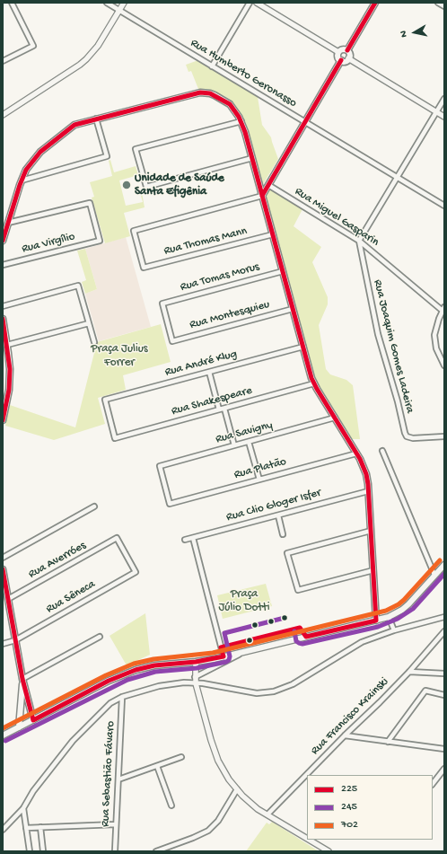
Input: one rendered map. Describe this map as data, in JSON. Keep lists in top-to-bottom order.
{
  "streets": {
    "street": [
      "Rua Humberto Geronasso",
      "Rua Miguel Gasparin",
      "Rua Thomas Mann",
      "Rua Virgílio",
      "Rua Tomas Morus",
      "Rua Montesquieu",
      "Rua Joaquim Gomes Ladeira",
      "Rua André Klug",
      "Rua Shakespeare",
      "Rua Savigny",
      "Rua Platão",
      "Rua Clio Gloger Isfer",
      "Rua Averróes",
      "Rua Sêneca",
      "Rua Francisco Krainski",
      "Rua Sebastião Fávaro"
    ]
  },
  "crossings": [
    ["Rua Miguel Gasparin", "Rua Joaquim Gomes Ladeira"],
    ["Rua Tomas Morus", "Rua Montesquieu"],
    ["Rua André Klug", "Rua Shakespeare"],
    ["Rua Savigny", "Rua Platão"],
    ["Rua Averróes", "Rua Sêneca"]
  ],
  "parks": ["Praça Julius Forrer", "Praça Júlio Dotti"],
  "places": ["Unidade de Saúde Santa Efigênia"],
  "lines": ["transit line 225", "transit line 702", "transit line 245"],
  "legend": ["225", "245", "702"],
  "north": "left"
}
